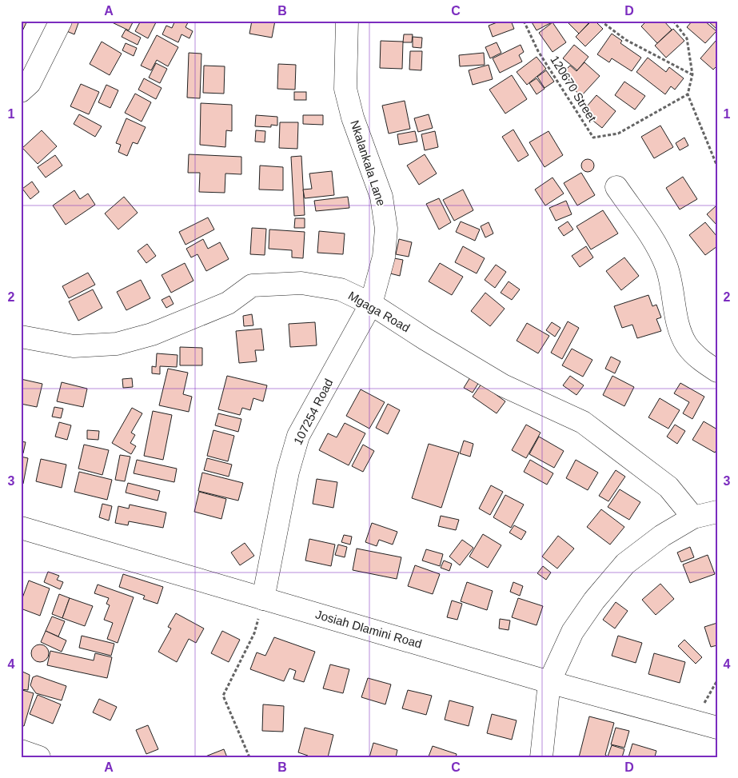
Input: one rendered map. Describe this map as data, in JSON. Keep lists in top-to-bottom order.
{
  "streets": {
    "street": [
      "Nkalankala Lane",
      "Mgaga Road",
      "107254 Road",
      "Josiah Dlamini Road"
    ],
    "path": ["120670 Street"]
  },
  "crossings": [
    ["Nkalankala Lane", "Mgaga Road"],
    ["Nkalankala Lane", "107254 Road"],
    ["Mgaga Road", "107254 Road"],
    ["107254 Road", "Josiah Dlamini Road"]
  ],
  "grid": {
    "columns": [
      "A",
      "B",
      "C",
      "D"
    ],
    "rows": [
      "1",
      "2",
      "3",
      "4"
    ]
  }
}
